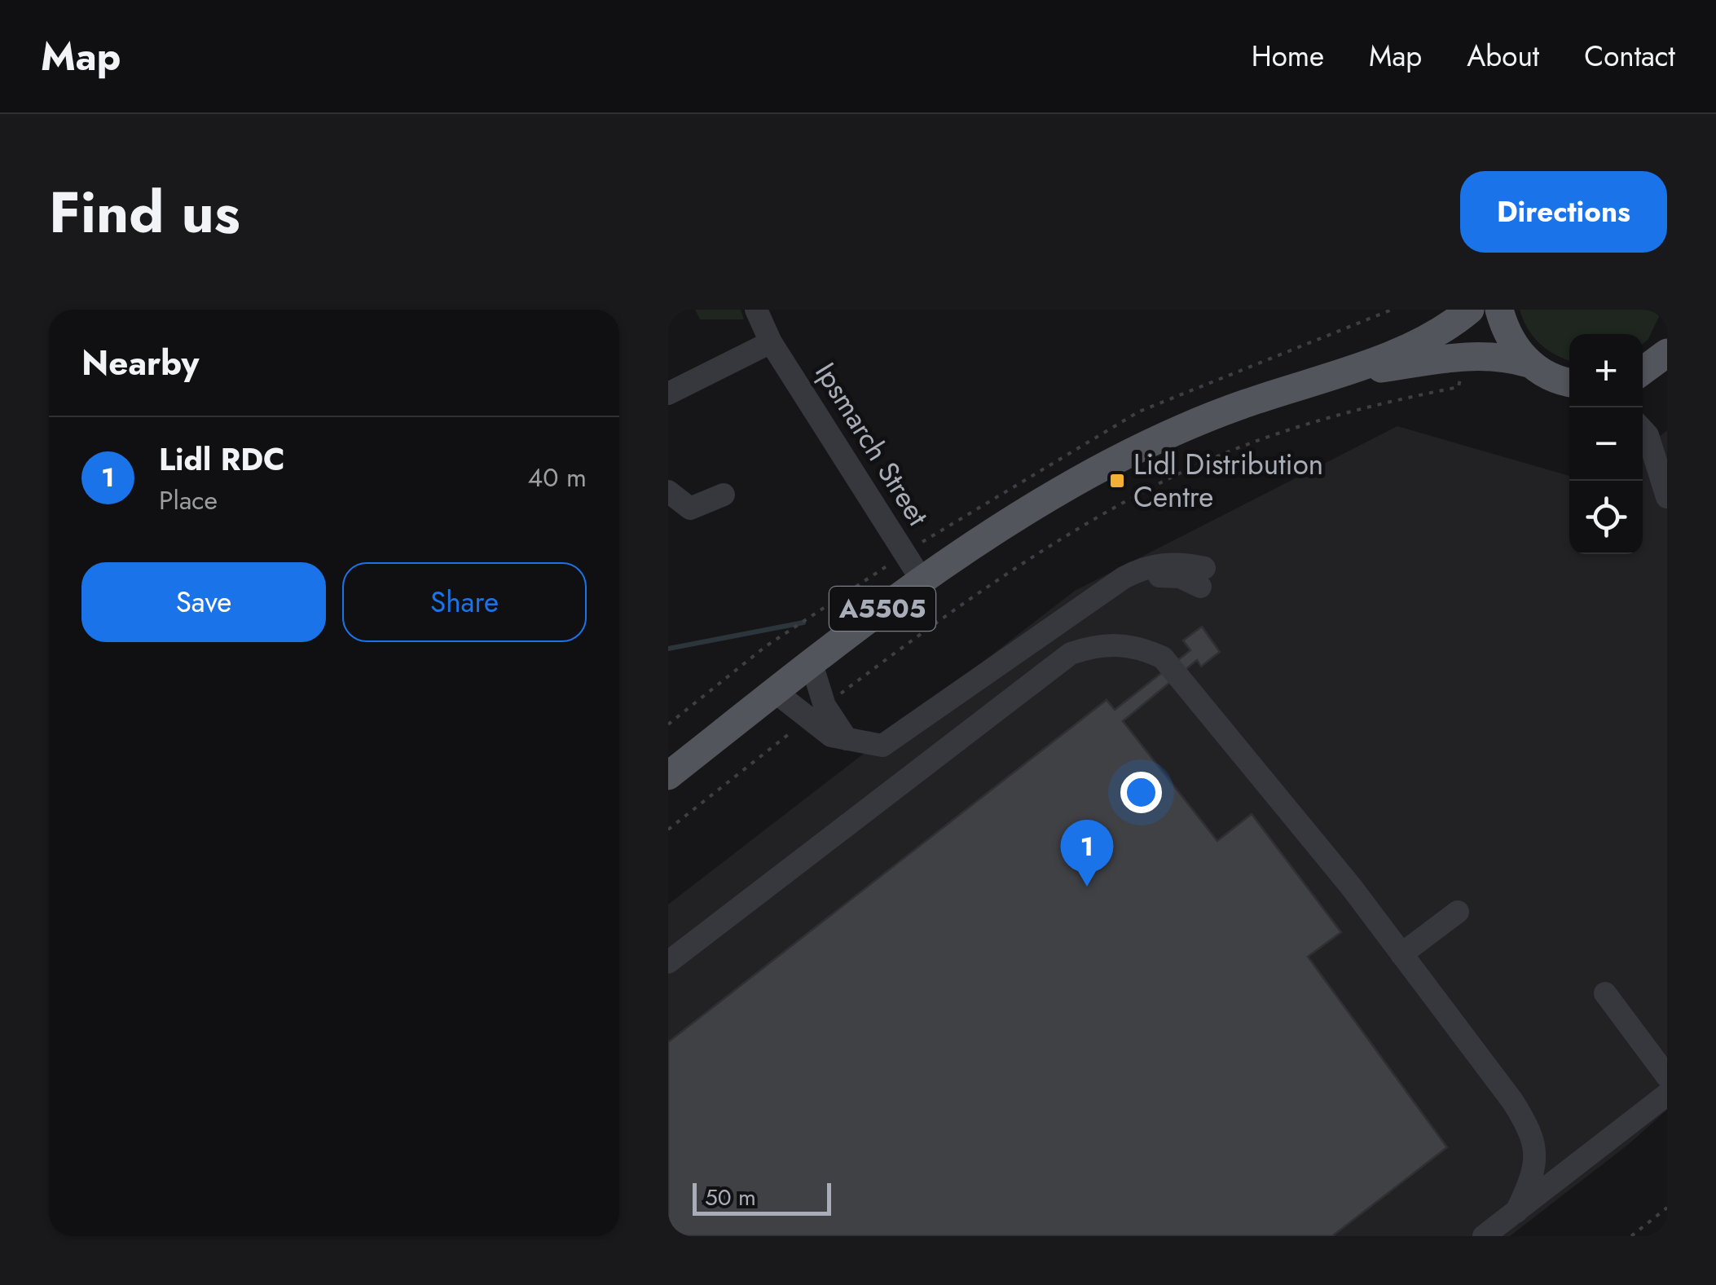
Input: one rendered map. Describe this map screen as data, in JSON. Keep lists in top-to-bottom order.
{
  "streets": {
    "main road": ["A5505"],
    "lane": ["Ipsmarch Street"]
  },
  "crossings": [
    ["Ipsmarch Street", "A5505"]
  ],
  "places": {
    "transit": ["Lidl Distribution Centre"]
  },
  "scale_bar": "50 m",
  "page": {
    "header": "Map",
    "nav": [
      "Home",
      "Map",
      "About",
      "Contact"
    ],
    "title": "Find us",
    "buttons": [
      "Directions",
      ["Save", "Share"]
    ],
    "heading": "Nearby",
    "map_buttons": ["+", "−"],
    "list": [
      {
        "mark": "1",
        "name": "Lidl RDC",
        "note": "Place",
        "value": "40 m"
      }
    ],
    "pins": "1",
    "scale": "50 m"
  }
}
